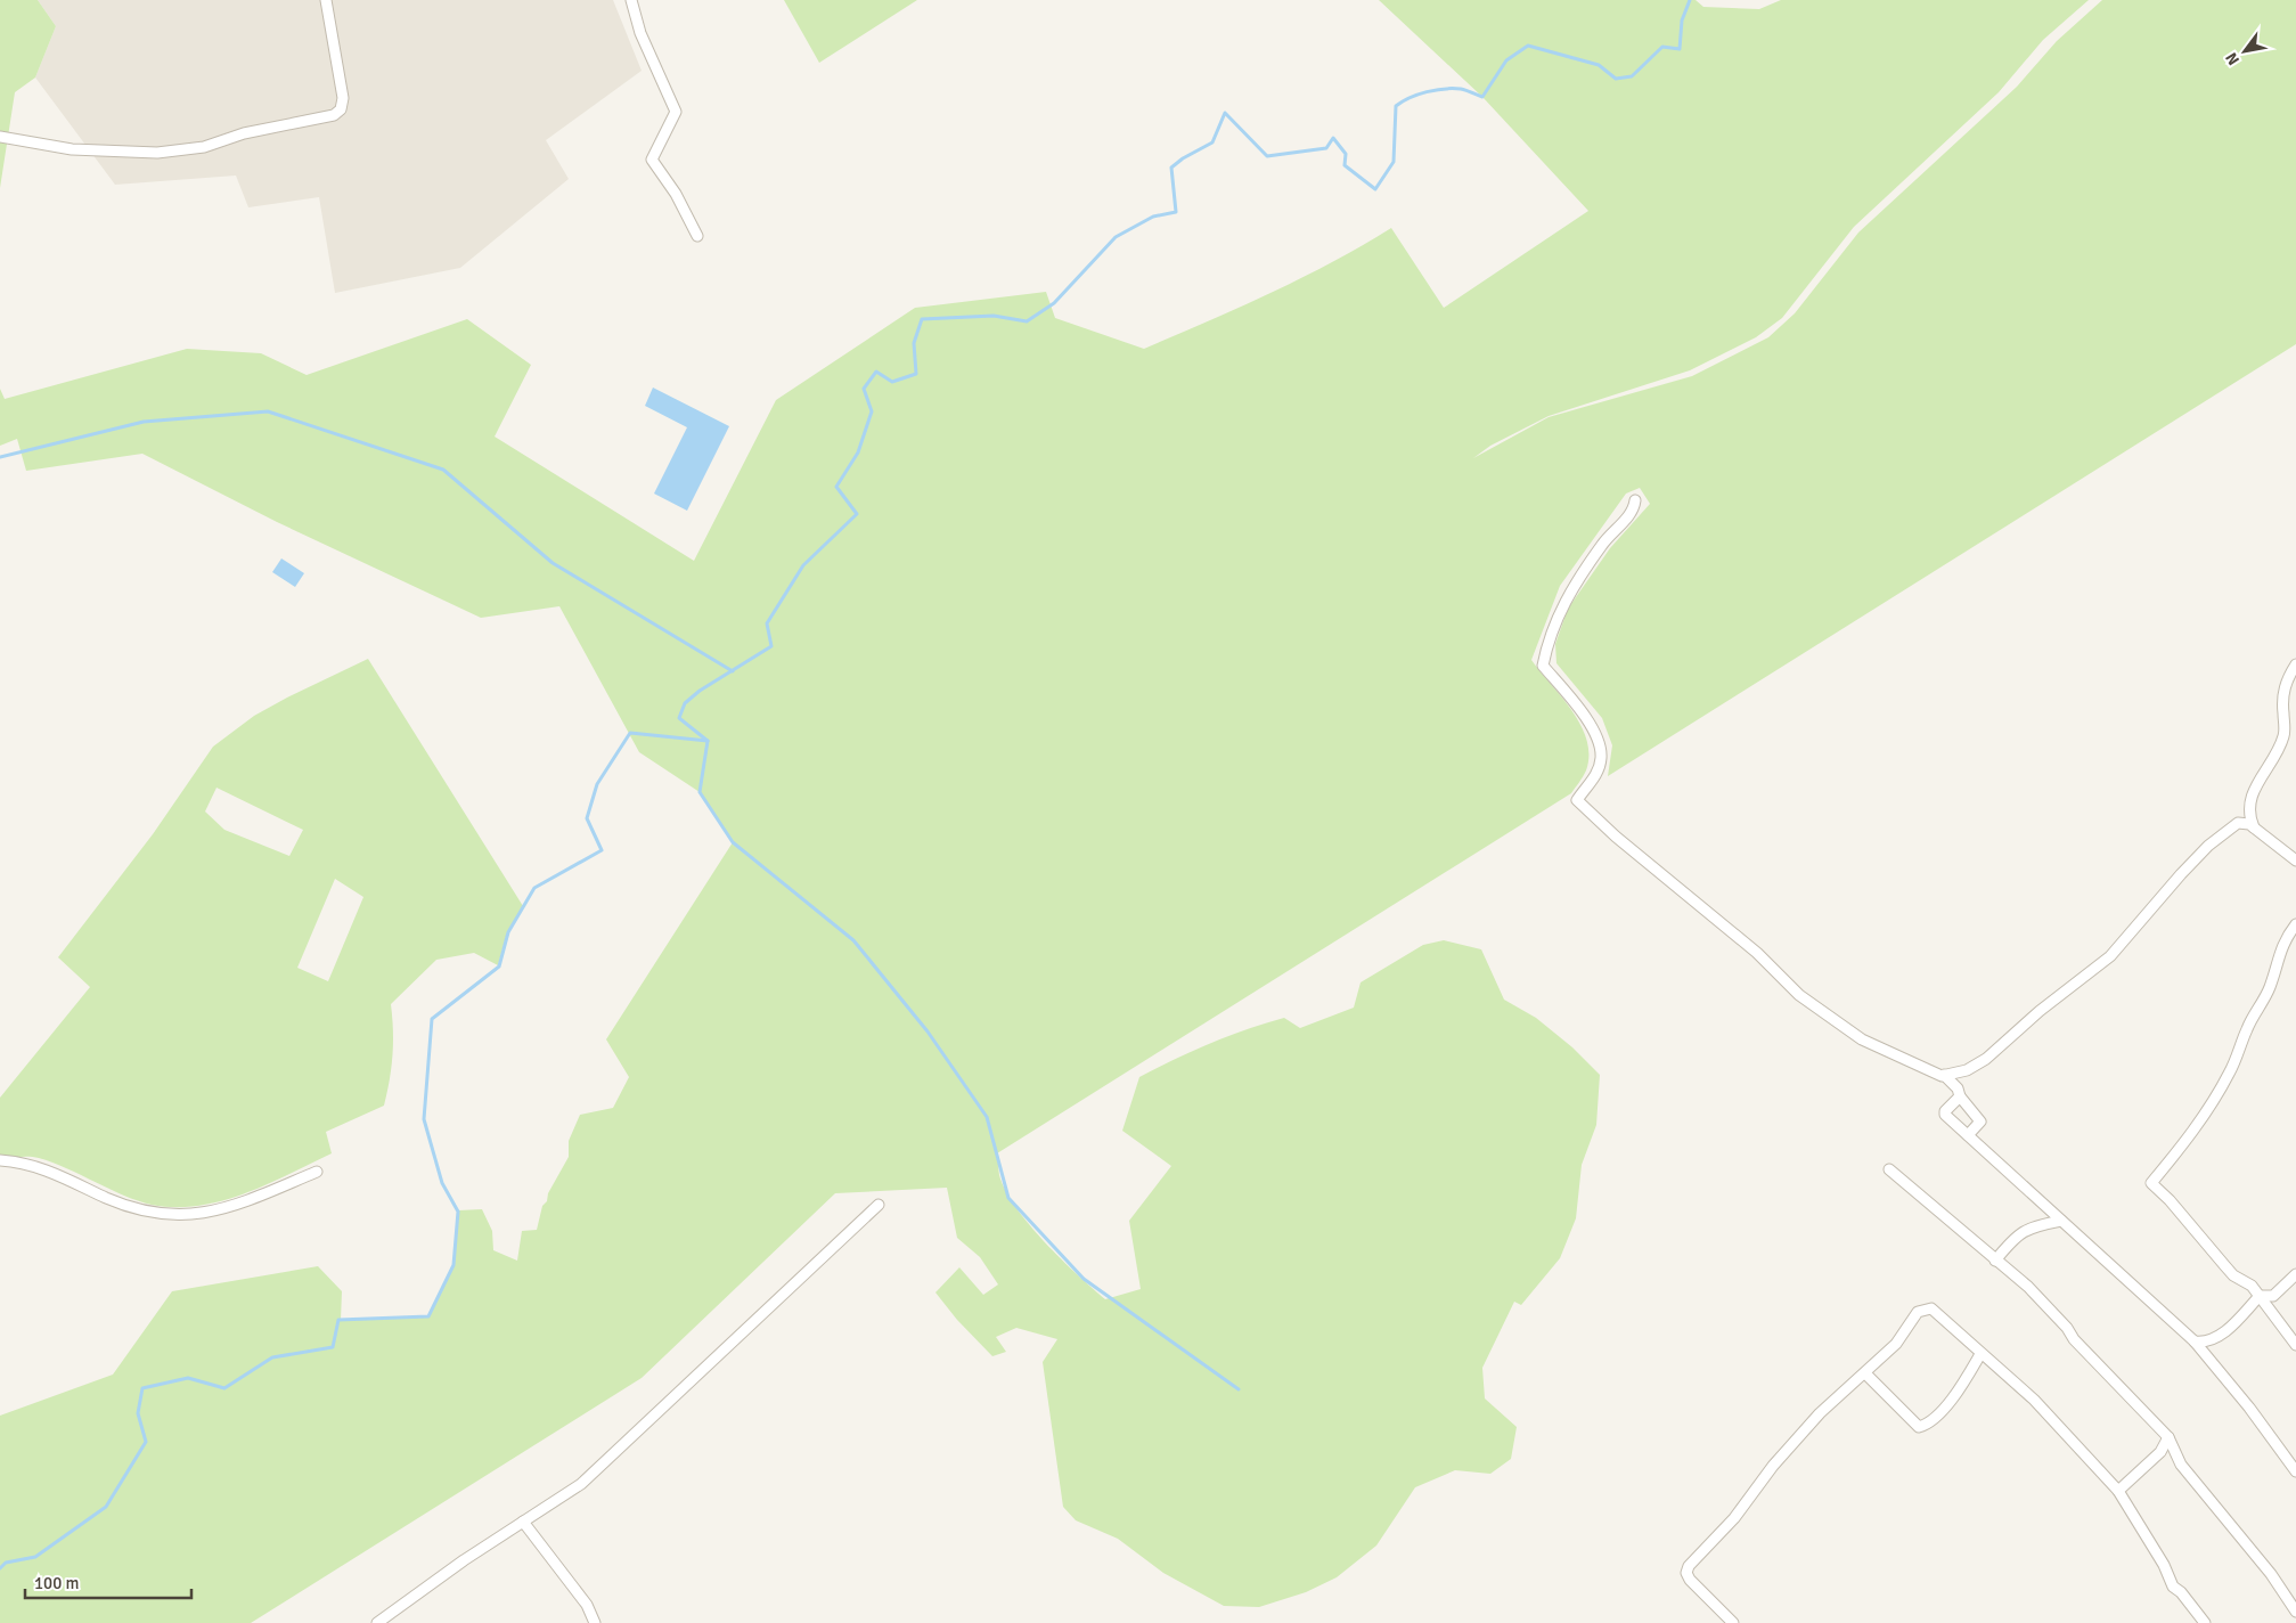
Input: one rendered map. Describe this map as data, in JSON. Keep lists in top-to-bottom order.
{
  "scale_bar": "100 m",
  "north": "bottom left"
}
